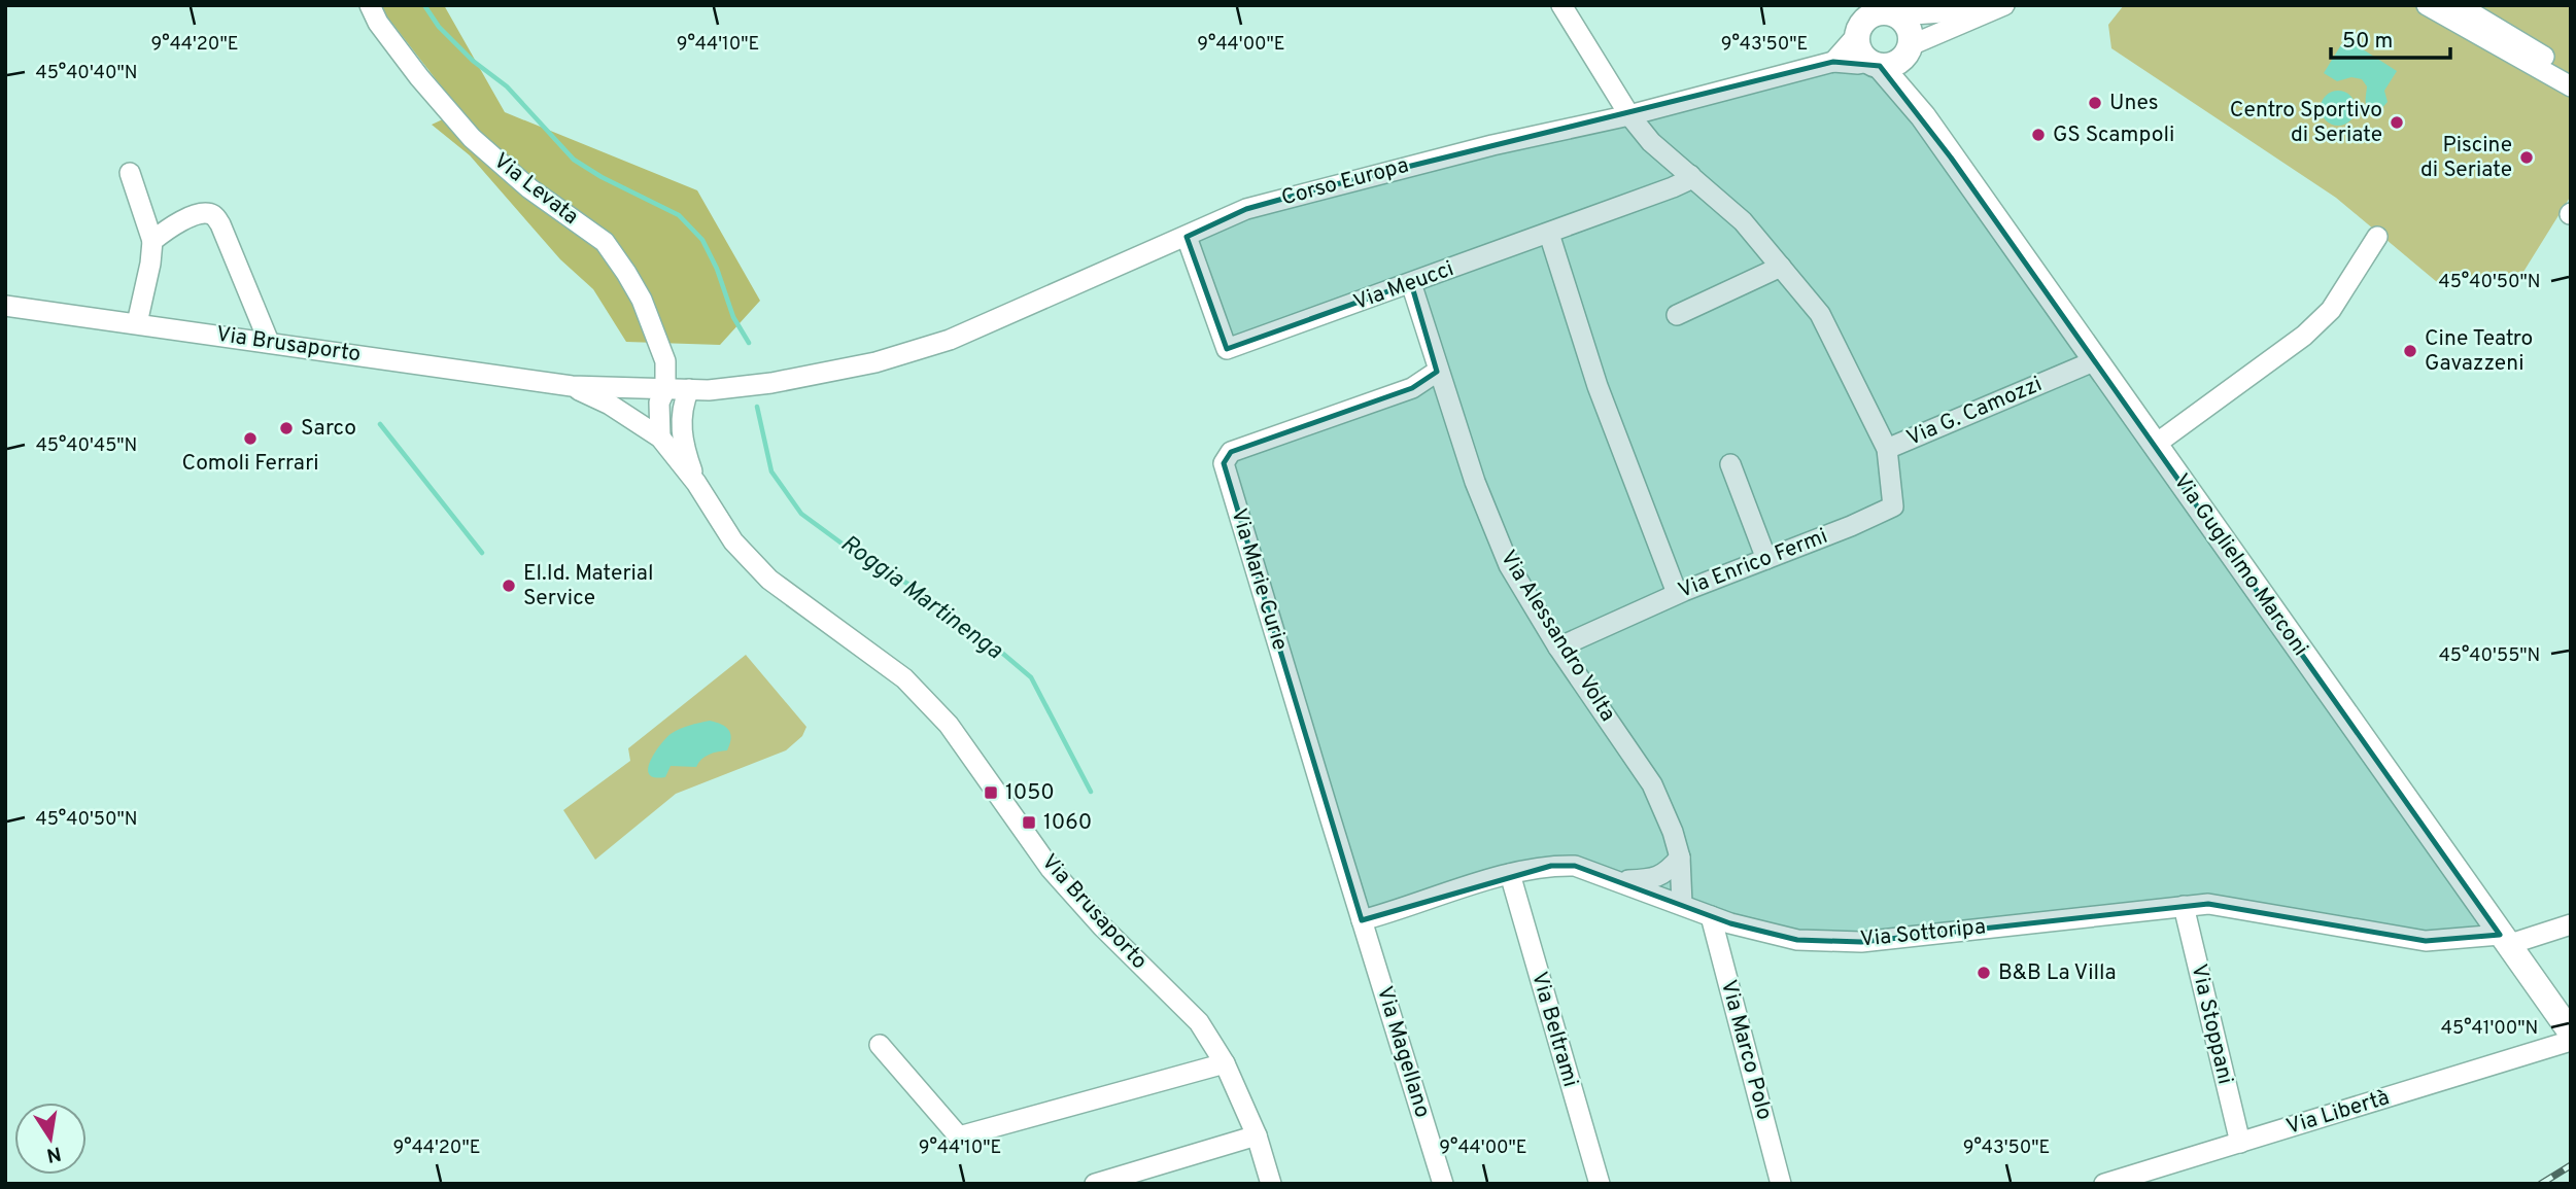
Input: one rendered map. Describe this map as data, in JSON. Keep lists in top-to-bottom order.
{
  "streets": {
    "main road": ["Corso Europa", "Via Guglielmo Marconi"],
    "street": [
      "Via Levata",
      "Via Meucci",
      "Via Brusaporto",
      "Via G. Camozzi",
      "Via Enrico Fermi",
      "Via Marie Curie",
      "Via Alessandro Volta",
      "Via Sottoripa",
      "Via Stoppani",
      "Via Beltrami",
      "Via Marco Polo",
      "Via Magellano",
      "Via Libertà"
    ]
  },
  "crossings": [
    ["Corso Europa", "Via Meucci"],
    ["Corso Europa", "Via Brusaporto"],
    ["Corso Europa", "Via G. Camozzi"],
    ["Corso Europa", "Via Guglielmo Marconi"],
    ["Via Levata", "Via Brusaporto"],
    ["Via Meucci", "Via G. Camozzi"],
    ["Via Meucci", "Via Alessandro Volta"],
    ["Via G. Camozzi", "Via Enrico Fermi"],
    ["Via G. Camozzi", "Via Guglielmo Marconi"],
    ["Via Enrico Fermi", "Via Alessandro Volta"],
    ["Via Guglielmo Marconi", "Via Sottoripa"],
    ["Via Marie Curie", "Via Alessandro Volta"],
    ["Via Marie Curie", "Via Sottoripa"],
    ["Via Marie Curie", "Via Magellano"],
    ["Via Alessandro Volta", "Via Sottoripa"],
    ["Via Sottoripa", "Via Stoppani"],
    ["Via Sottoripa", "Via Beltrami"],
    ["Via Sottoripa", "Via Marco Polo"],
    ["Via Sottoripa", "Via Magellano"],
    ["Via Stoppani", "Via Libertà"]
  ],
  "water": ["Roggia Martinenga"],
  "places": {
    "other": [
      "Unes",
      "Centro Sportivo di Seriate",
      "GS Scampoli",
      "Piscine di Seriate",
      "Cine Teatro Gavazzeni",
      "Sarco",
      "Comoli Ferrari",
      "El.Id. Material Service",
      "B&B La Villa"
    ],
    "transit": ["1050", "1060"]
  },
  "scale_bar": "50 m",
  "north": "bottom",
  "coordinates": [
    "9°44'20\"E",
    "9°44'10\"E",
    "9°44'00\"E",
    "9°43'50\"E",
    "45°40'40\"N",
    "45°40'50\"N",
    "45°40'45\"N",
    "45°40'55\"N",
    "45°41'00\"N"
  ]
}
